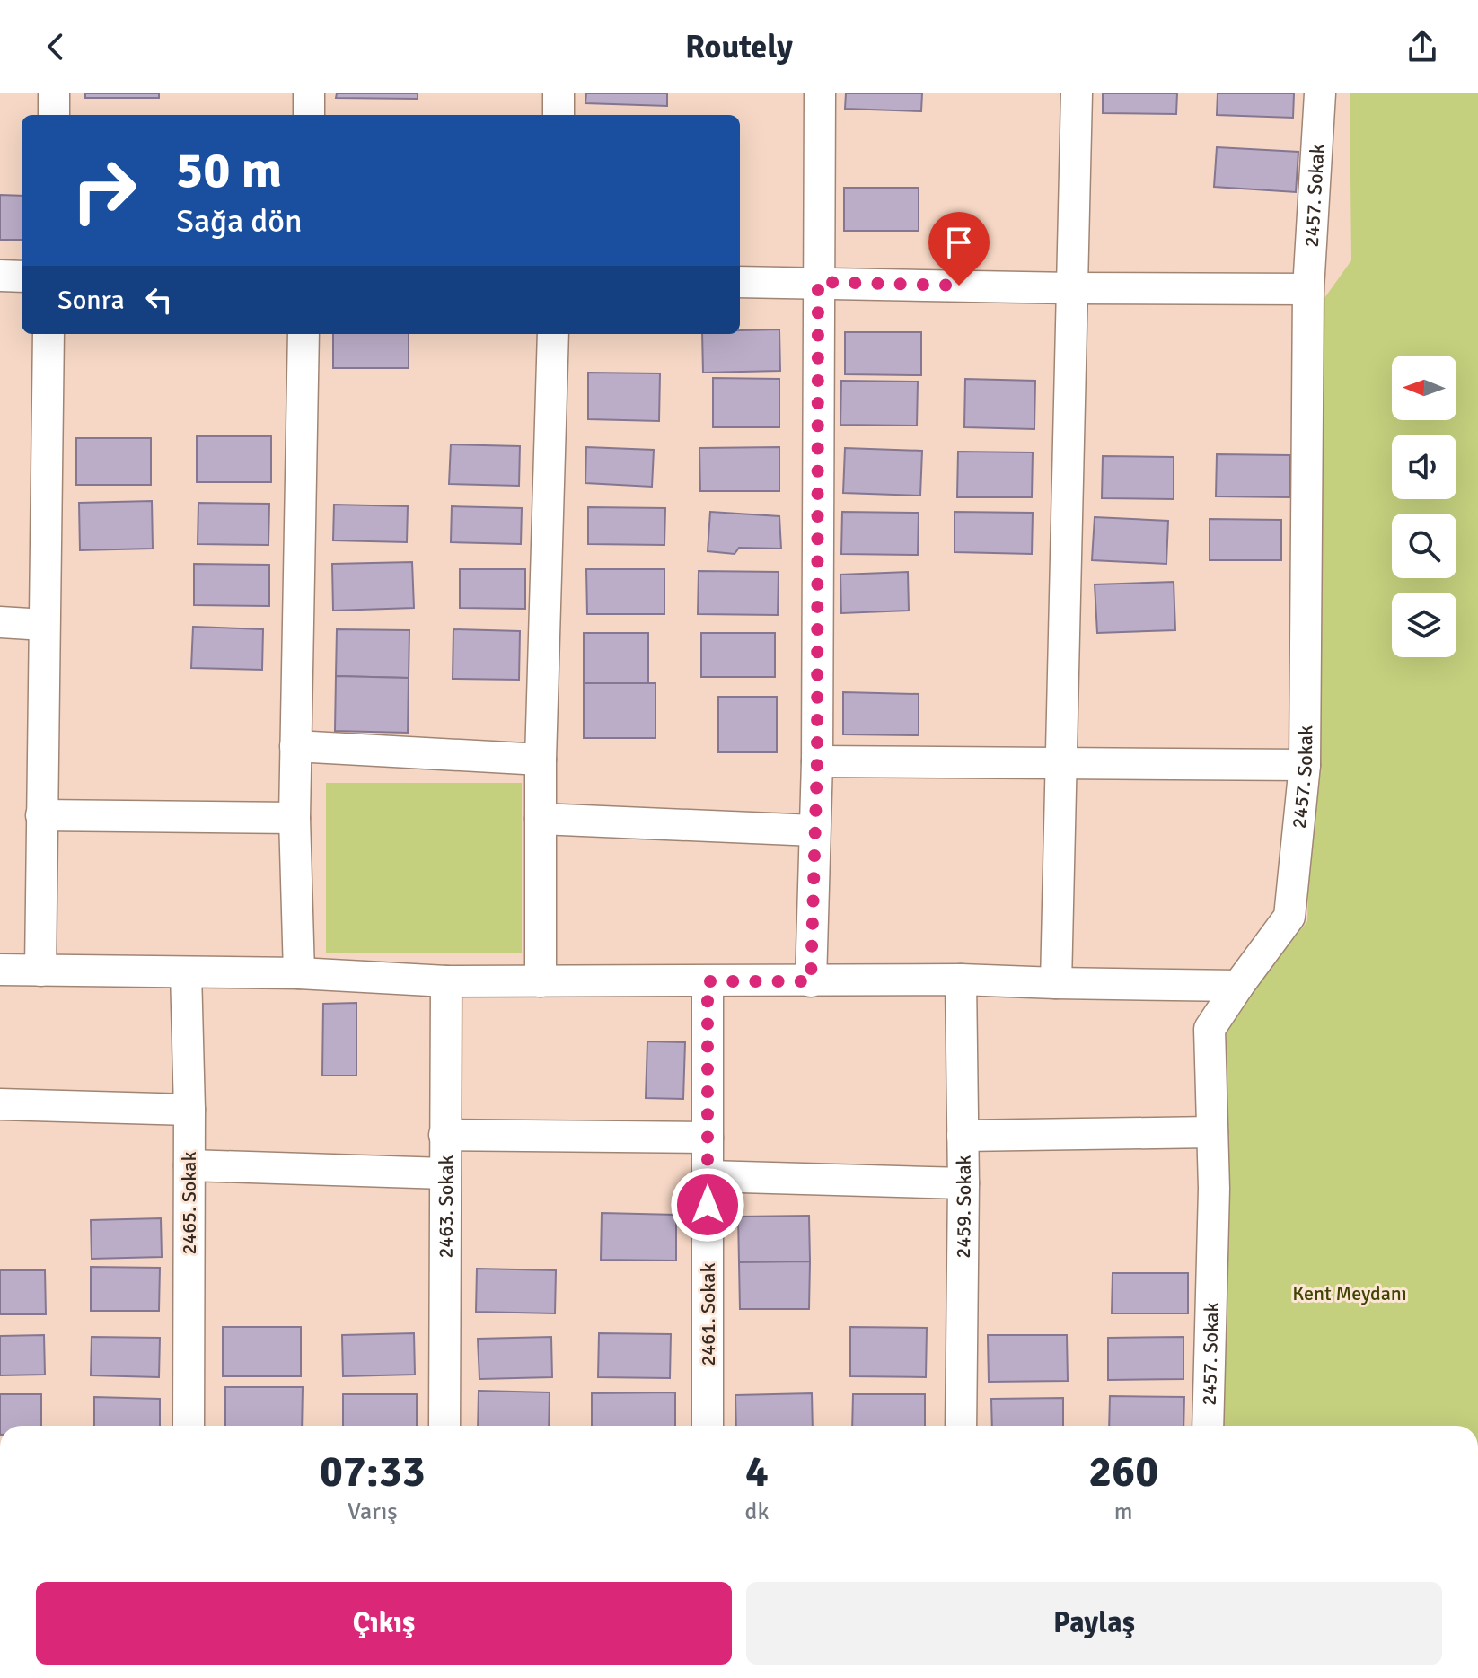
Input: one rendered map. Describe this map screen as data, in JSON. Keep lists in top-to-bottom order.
{
  "streets": {
    "street": [
      "2457. Sokak",
      "2465. Sokak",
      "2459. Sokak",
      "2463. Sokak",
      "2461. Sokak"
    ]
  },
  "parks": ["Kent Meydanı"],
  "north": "left",
  "page": {
    "header": "Routely",
    "turn": ["50 m", "Sağa dön"],
    "then": "Sonra",
    "eta": [
      "07:33",
      "Varış",
      "4",
      "dk",
      "260",
      "m"
    ],
    "buttons": ["Çıkış", "Paylaş"]
  }
}
